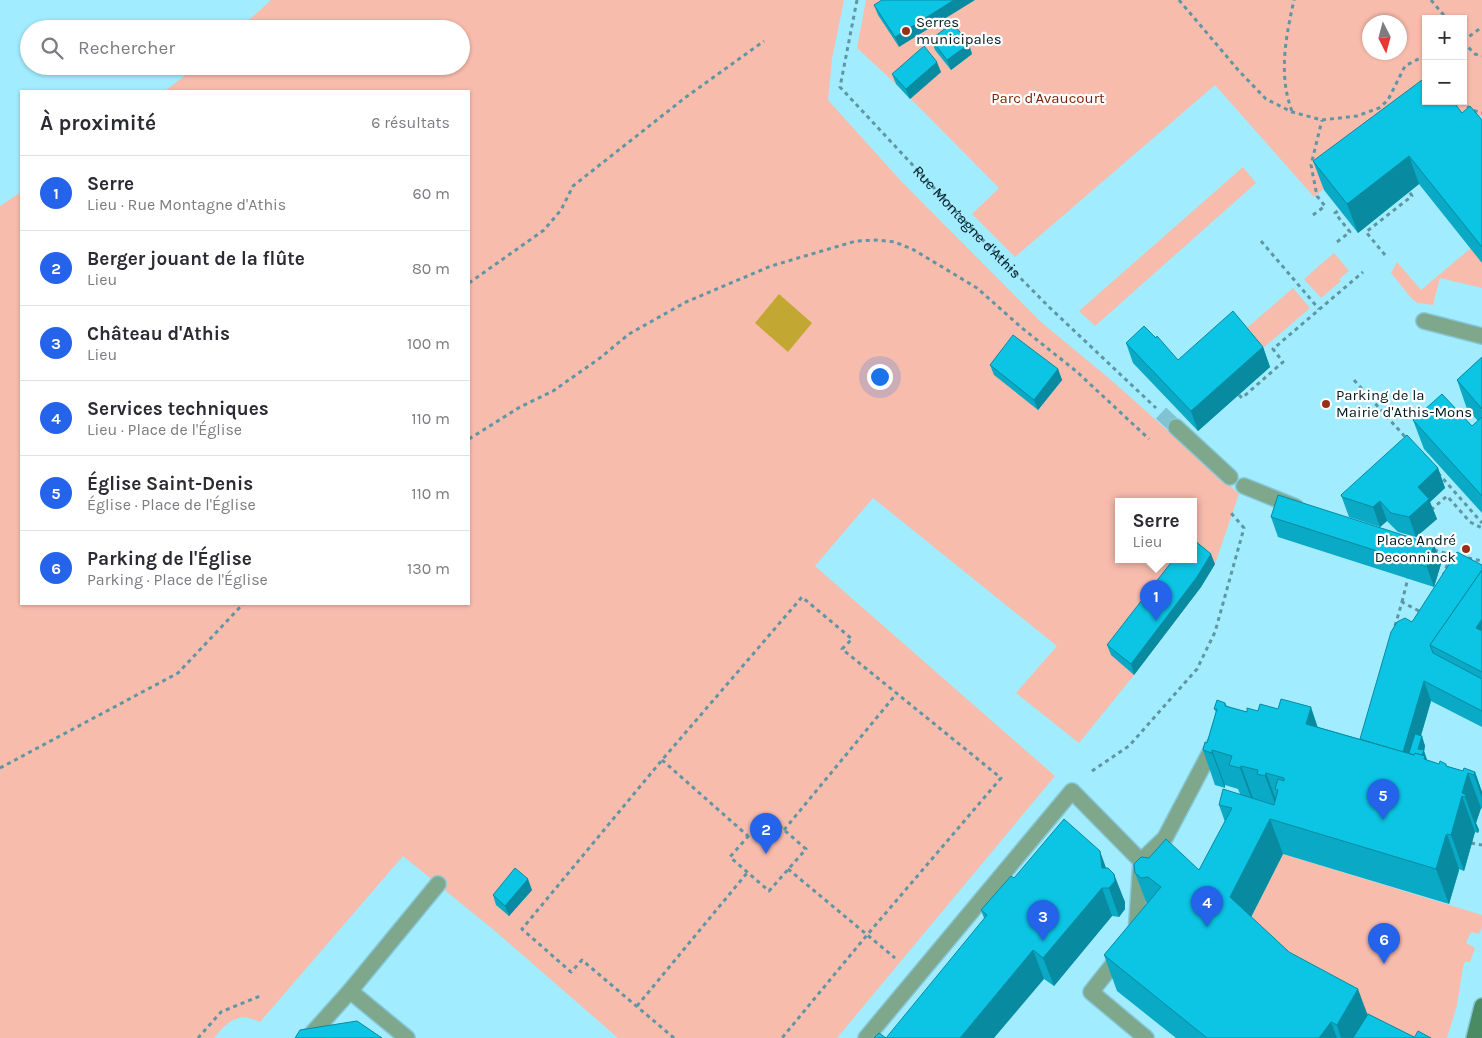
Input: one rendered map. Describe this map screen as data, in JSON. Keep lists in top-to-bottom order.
{
  "streets": {
    "path": ["Rue Montagne d'Athis"]
  },
  "parks": ["Parc d'Avaucourt"],
  "places": ["Serres municipales", "Parking de la Mairie d'Athis-Mons", "Place André Deconninck"],
  "north": "bottom",
  "page": {
    "map_buttons": ["+", "−"],
    "search": "Rechercher",
    "heading": ["À proximité", "6 résultats"],
    "list": [
      {
        "mark": "1",
        "name": "Serre",
        "note": "Lieu · Rue Montagne d'Athis",
        "value": "60 m"
      },
      {
        "mark": "2",
        "name": "Berger jouant de la flûte",
        "note": "Lieu",
        "value": "80 m"
      },
      {
        "mark": "3",
        "name": "Château d'Athis",
        "note": "Lieu",
        "value": "100 m"
      },
      {
        "mark": "4",
        "name": "Services techniques",
        "note": "Lieu · Place de l'Église",
        "value": "110 m"
      },
      {
        "mark": "5",
        "name": "Église Saint-Denis",
        "note": "Église · Place de l'Église",
        "value": "110 m"
      },
      {
        "mark": "6",
        "name": "Parking de l'Église",
        "note": "Parking · Place de l'Église",
        "value": "130 m"
      }
    ],
    "popup": ["Serre", "Lieu"],
    "pins": [
      "1",
      "5",
      "2",
      "4",
      "3",
      "6"
    ]
  }
}
